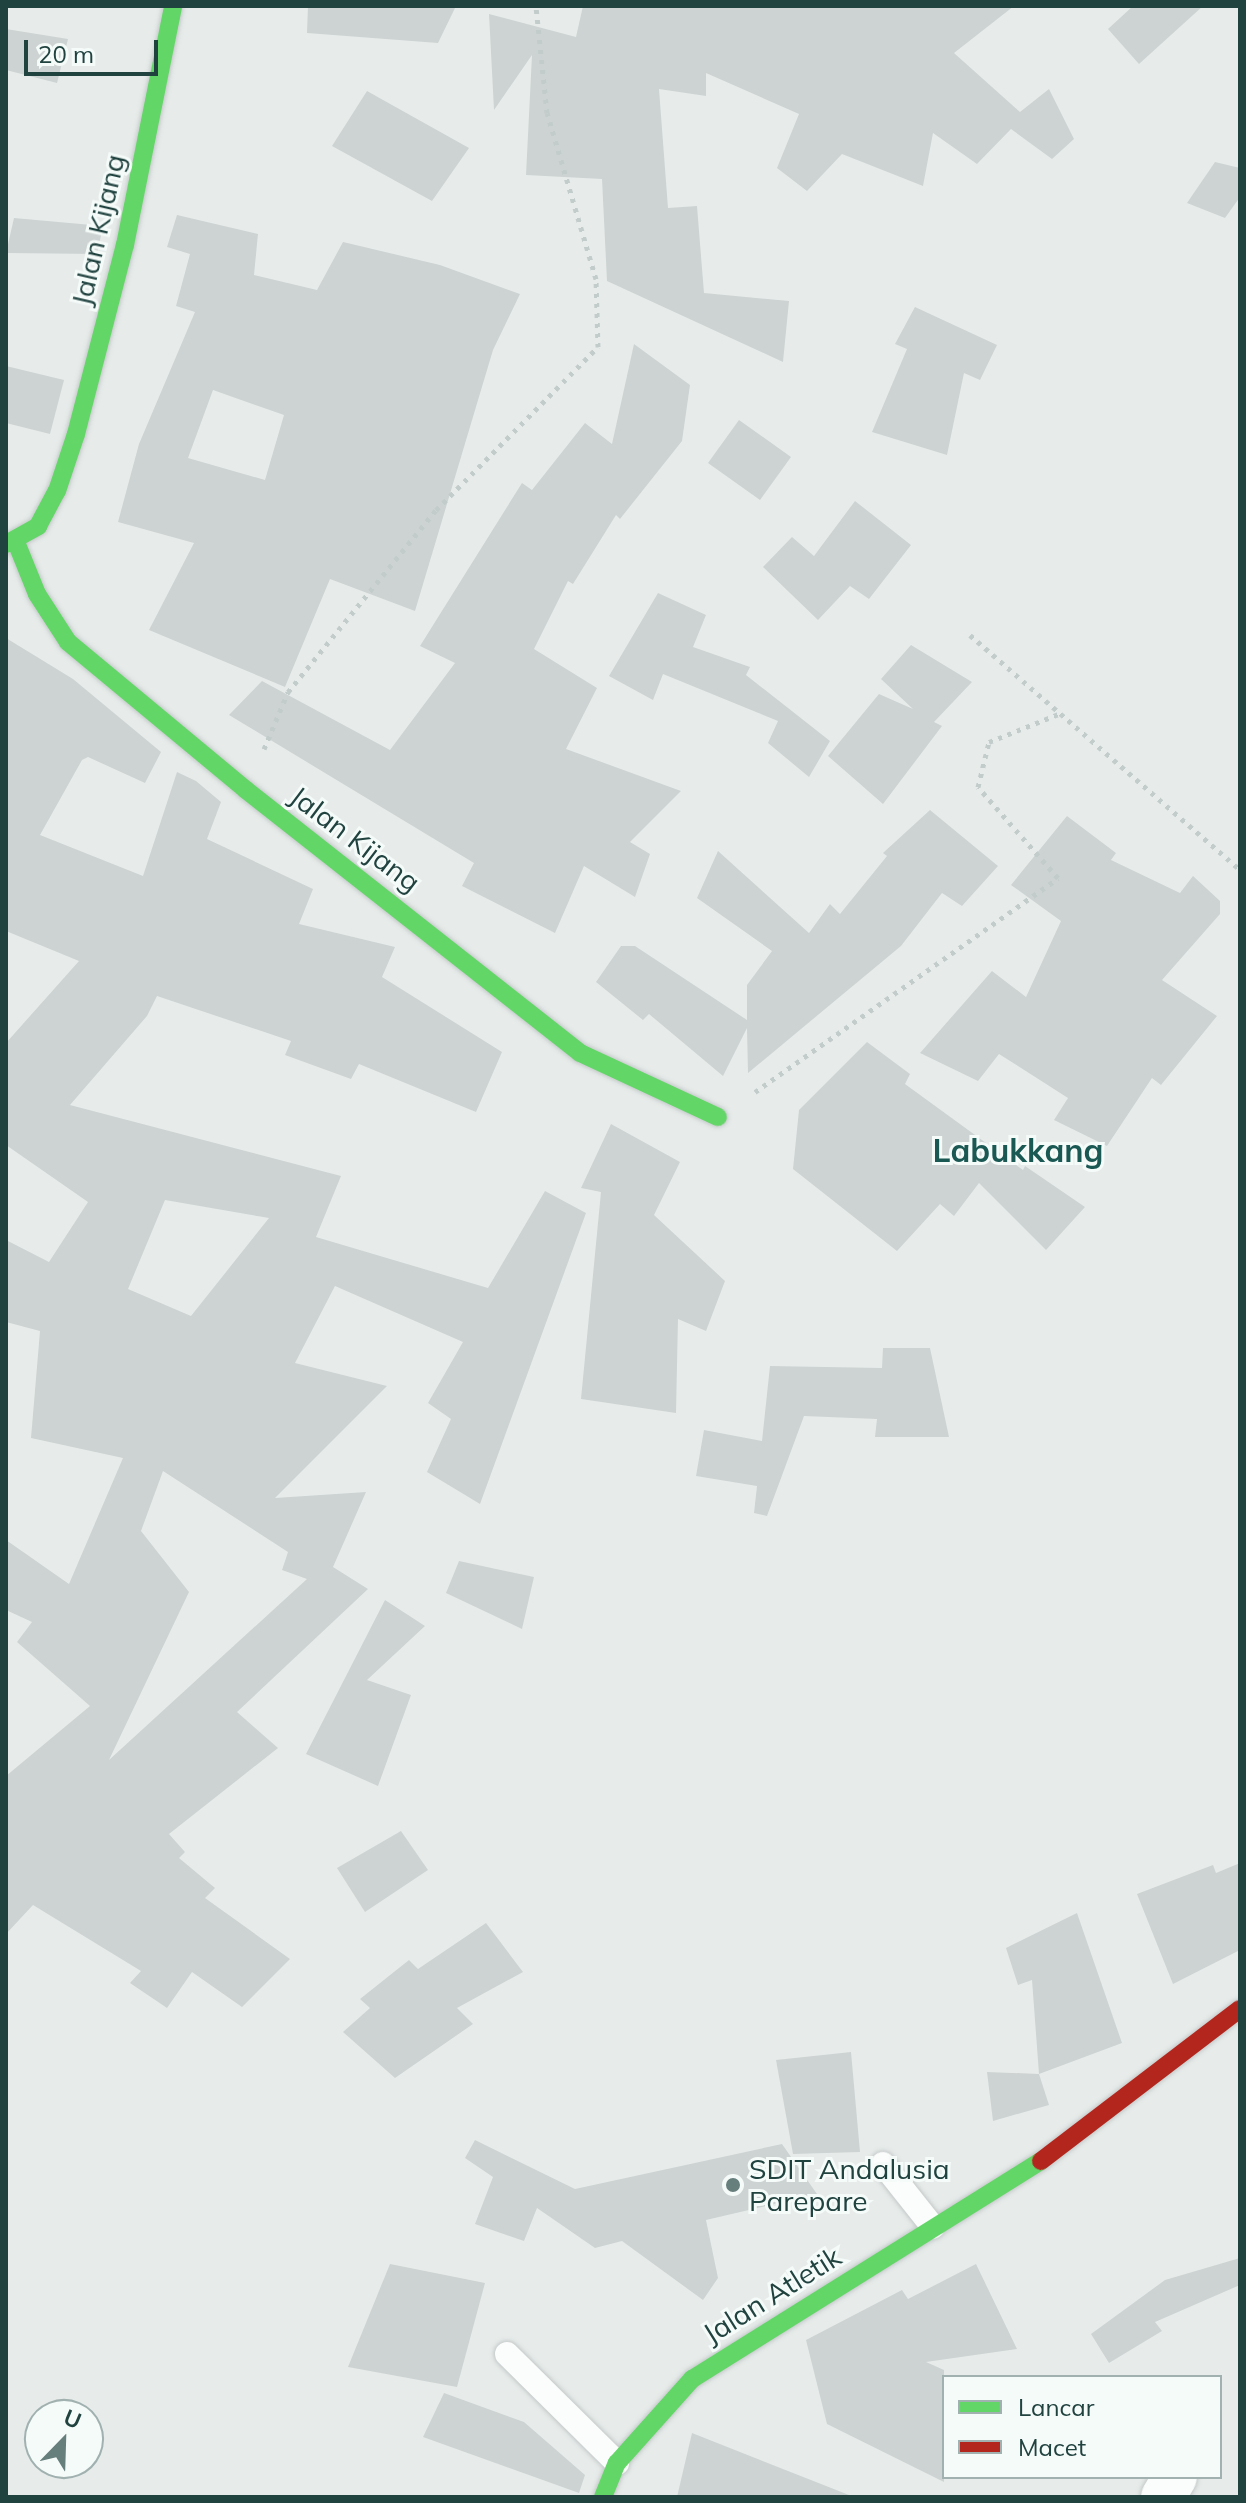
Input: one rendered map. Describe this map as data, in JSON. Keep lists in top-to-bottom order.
{
  "streets": {
    "street": ["Jalan Kijang", "Jalan Atletik"]
  },
  "districts": ["Labukkang"],
  "places": ["SDIT Andalusia Parepare"],
  "legend": ["Lancar", "Macet"],
  "scale_bar": "20 m",
  "north": "top right"
}
